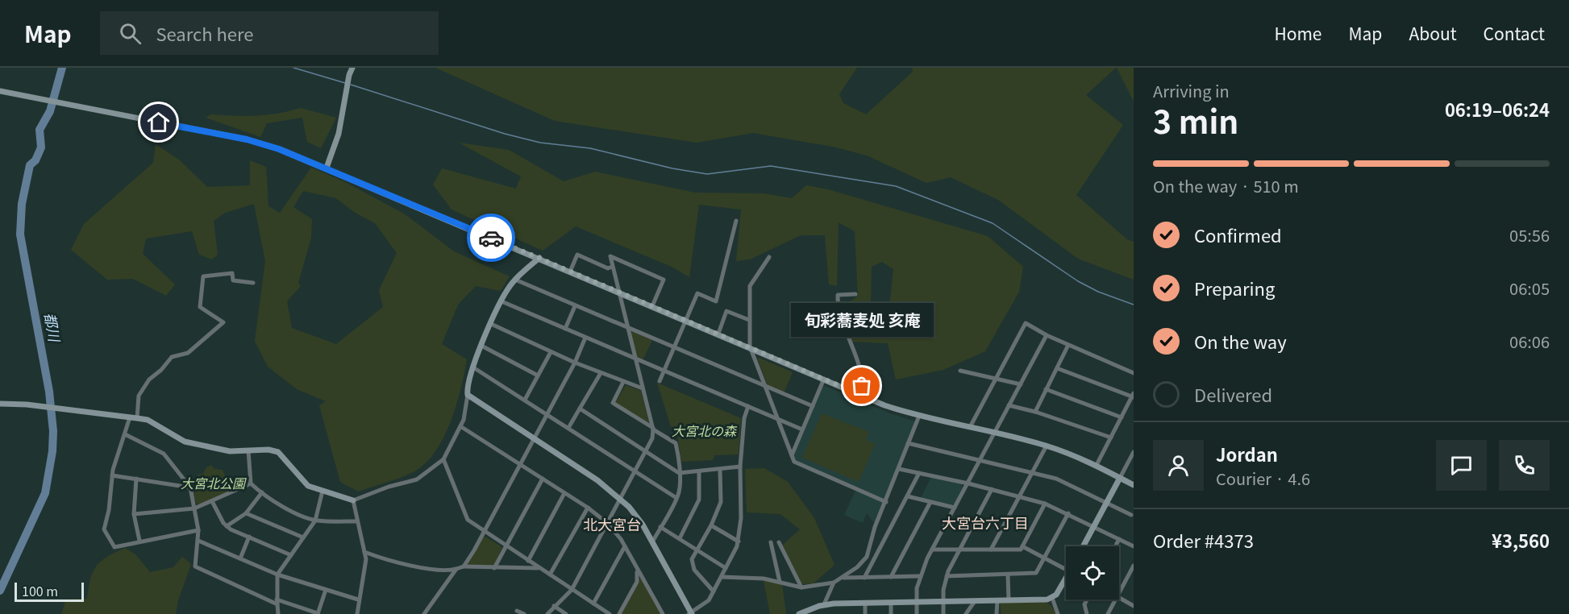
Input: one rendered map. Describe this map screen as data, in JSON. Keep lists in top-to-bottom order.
{
  "districts": ["大宮台六丁目", "北大宮台"],
  "water": ["都川"],
  "parks": ["大宮北の森", "大宮北公園"],
  "places": ["旬彩蕎麦処 亥庵"],
  "scale_bar": "100 m",
  "page": {
    "header": "Map",
    "search": "Search here",
    "nav": [
      "Home",
      "Map",
      "About",
      "Contact"
    ],
    "heading": ["3 min", "Arriving in", "06:19–06:24"],
    "panel": [
      "Jordan",
      "Courier · 4.6",
      "Order #4373",
      "¥3,560"
    ],
    "bar": "On the way · 510 m",
    "list": [
      ["Confirmed", "05:56"],
      ["Preparing", "06:05"],
      ["On the way", "06:06"],
      "Delivered"
    ],
    "bubble": "旬彩蕎麦処 亥庵",
    "scale": "100 m"
  }
}
